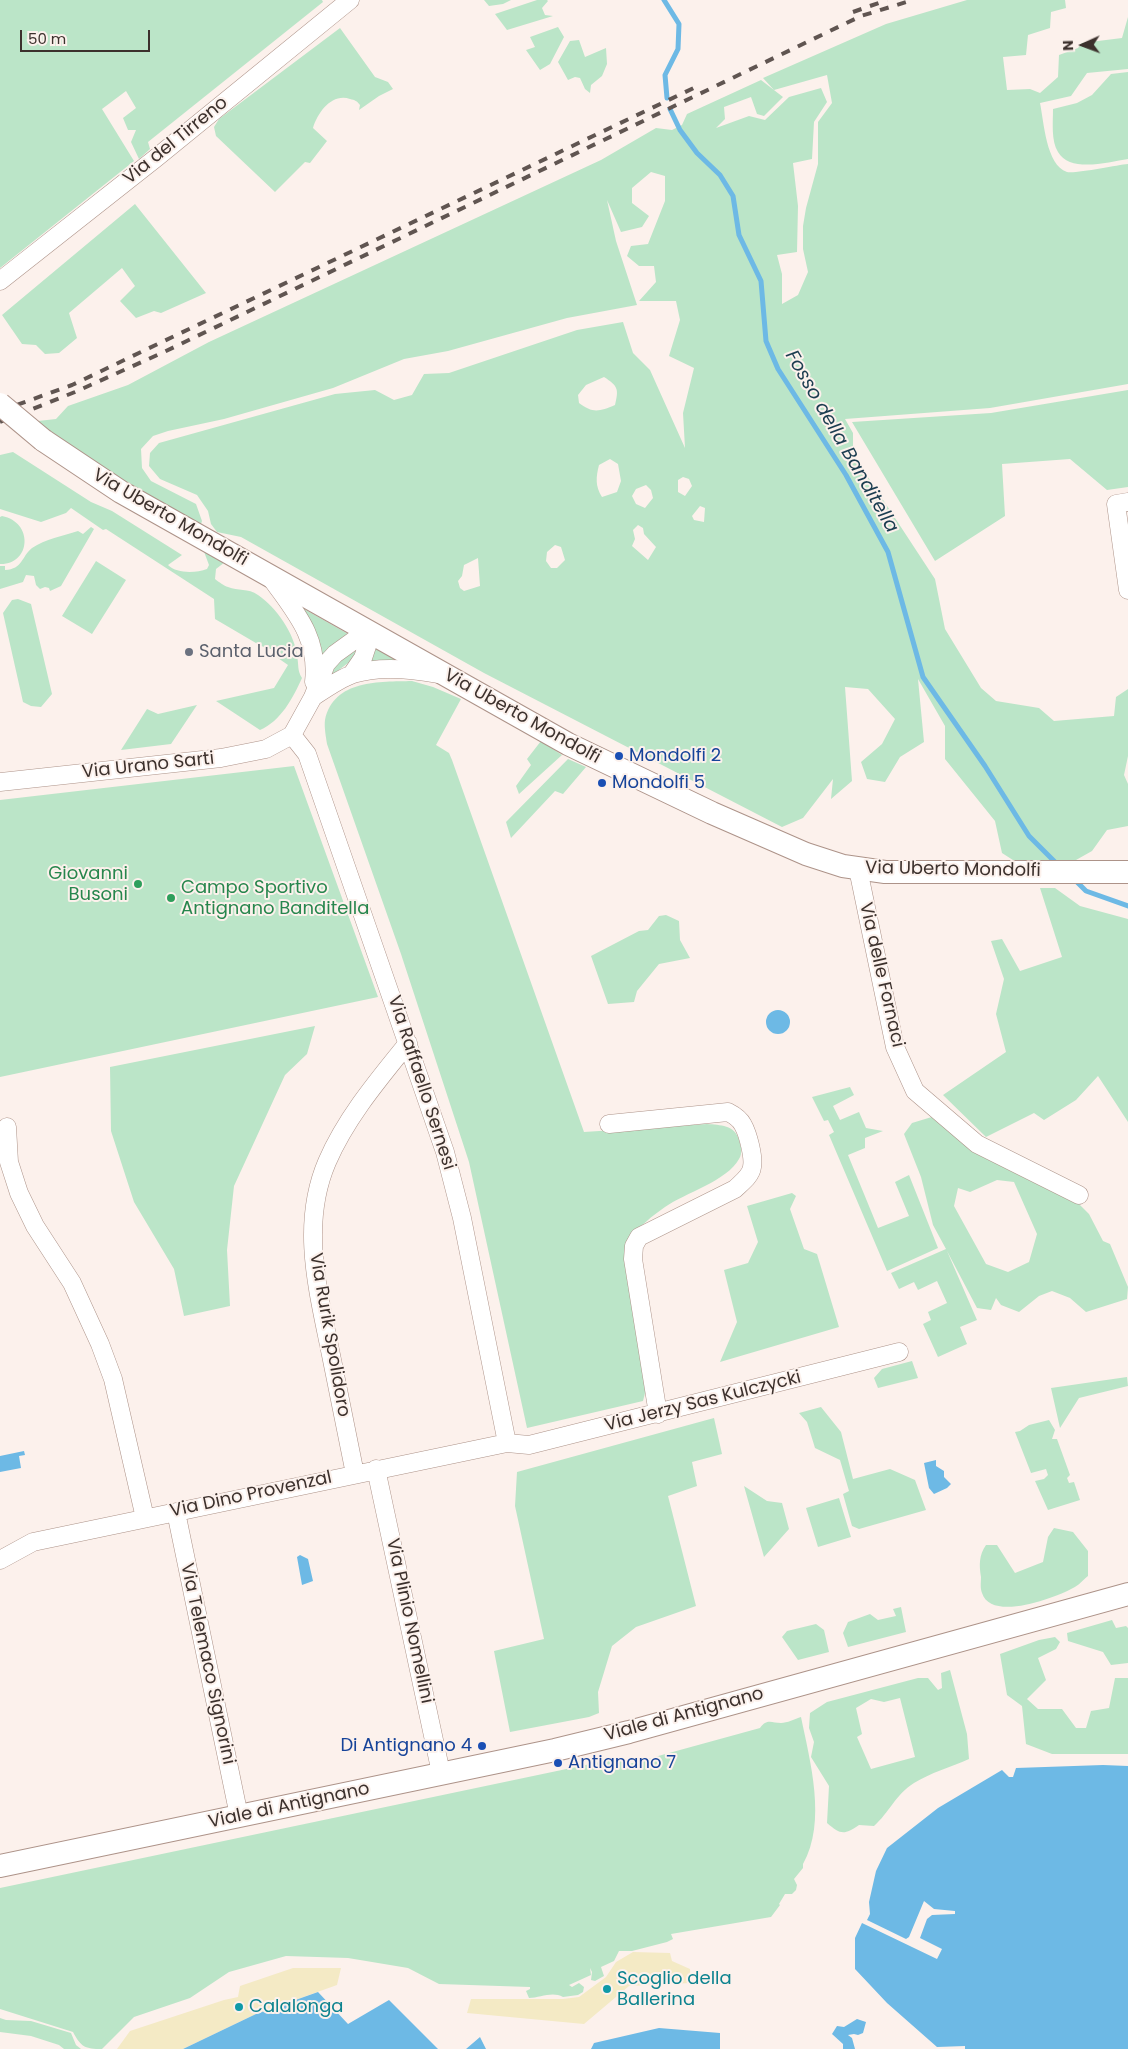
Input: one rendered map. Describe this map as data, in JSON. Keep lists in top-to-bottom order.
{
  "streets": {
    "main road": ["Via Uberto Mondolfi", "Viale di Antignano"],
    "street": [
      "Via del Tirreno",
      "Via Urano Sarti",
      "Via delle Fornaci",
      "Via Raffaello Sernesi",
      "Via Rurik Spolidoro",
      "Via Jerzy Sas Kulczycki",
      "Via Dino Provenzal",
      "Via Plinio Nomellini",
      "Via Telemaco Signorini"
    ]
  },
  "crossings": [
    ["Via Uberto Mondolfi", "Via delle Fornaci"],
    ["Via Urano Sarti", "Via Raffaello Sernesi"],
    ["Via Raffaello Sernesi", "Via Rurik Spolidoro"],
    ["Via Raffaello Sernesi", "Via Jerzy Sas Kulczycki"],
    ["Via Raffaello Sernesi", "Via Dino Provenzal"],
    ["Via Rurik Spolidoro", "Via Dino Provenzal"],
    ["Via Jerzy Sas Kulczycki", "Via Dino Provenzal"],
    ["Via Dino Provenzal", "Via Plinio Nomellini"],
    ["Via Dino Provenzal", "Via Telemaco Signorini"],
    ["Via Plinio Nomellini", "Viale di Antignano"],
    ["Via Telemaco Signorini", "Viale di Antignano"]
  ],
  "water": ["Fosso della Banditella"],
  "places": [
    "Santa Lucia",
    "Mondolfi 2",
    "Mondolfi 5",
    "Giovanni Busoni",
    "Campo Sportivo Antignano Banditella",
    "Di Antignano 4",
    "Antignano 7",
    "Scoglio della Ballerina",
    "Calalonga"
  ],
  "scale_bar": "50 m",
  "north": "left"
}
